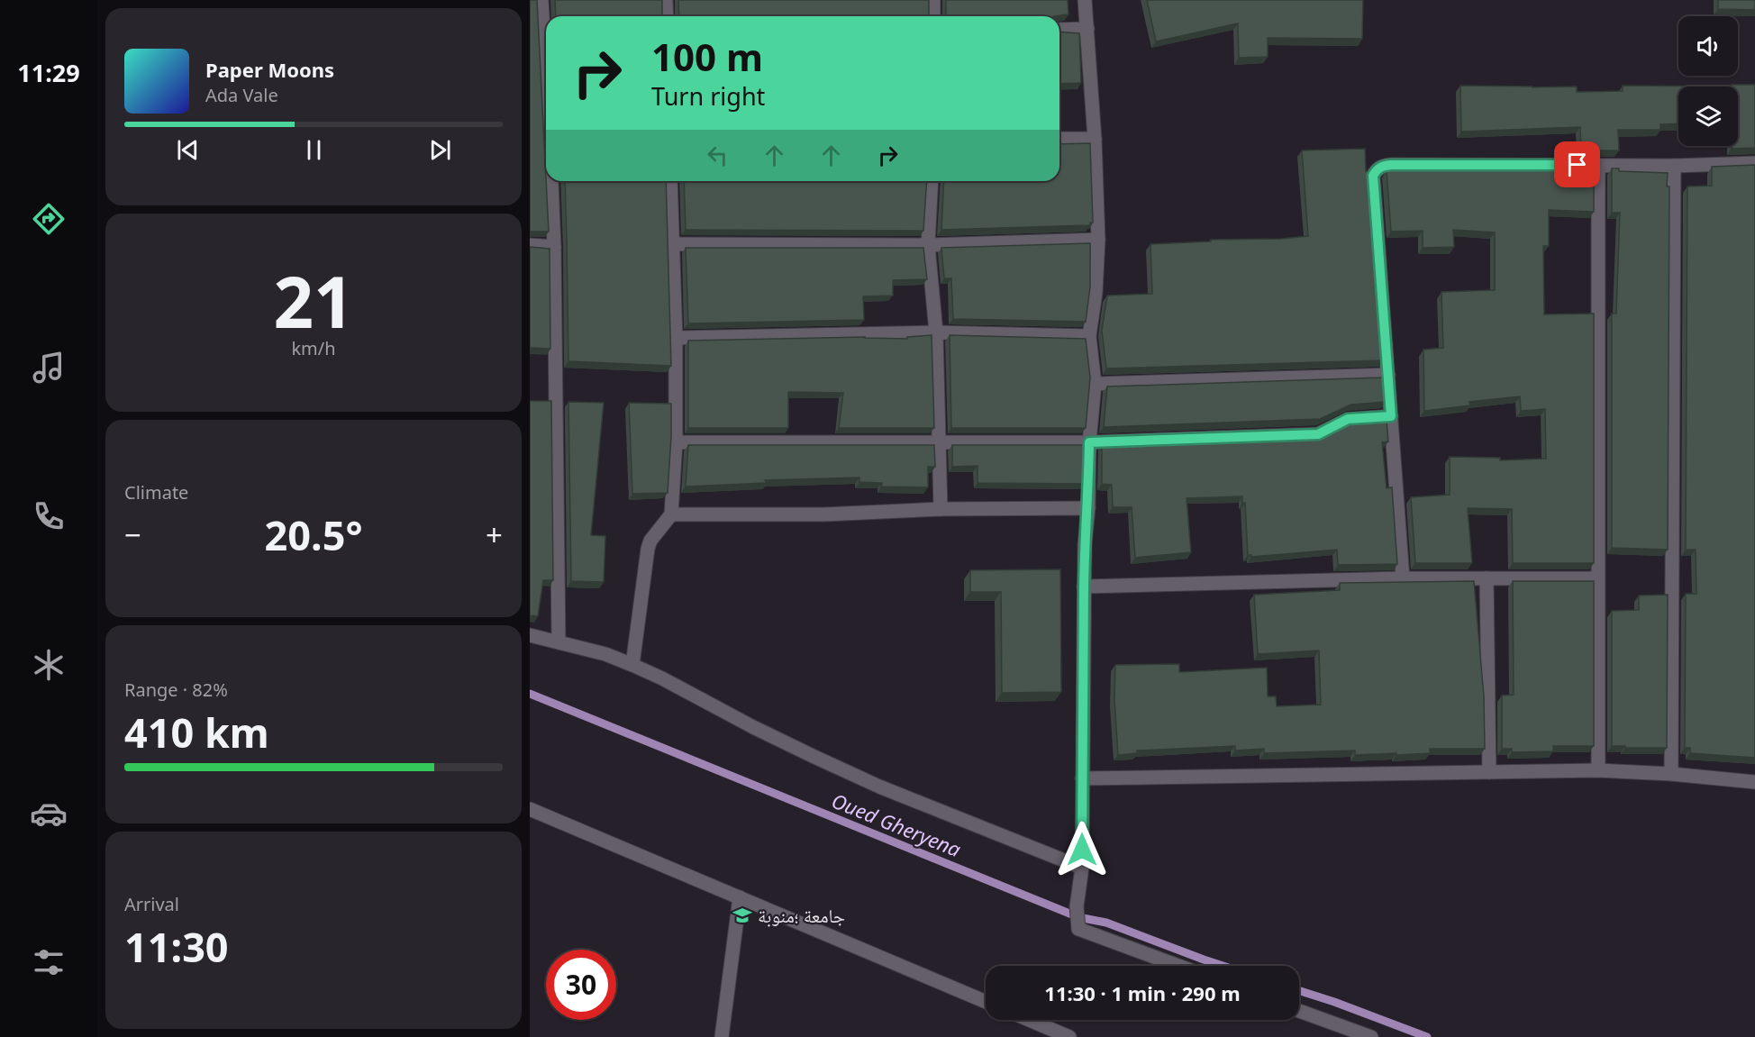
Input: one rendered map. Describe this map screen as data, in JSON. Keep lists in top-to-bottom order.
{
  "water": ["Oued Gheryena"],
  "places": {
    "school or university": ["جامعة ؛منوبة"]
  },
  "page": {
    "tabs": "11:29",
    "turn": ["100 m", "Turn right"],
    "song": ["Paper Moons", "Ada Vale"],
    "tile": [
      ["21", "km/h"],
      "Climate",
      ["Range · 82%", "410 km"],
      ["Arrival", "11:30"]
    ],
    "heat": ["−", "20.5°", "+"],
    "limit": "30",
    "trip": "11:30 · 1 min · 290 m"
  }
}
